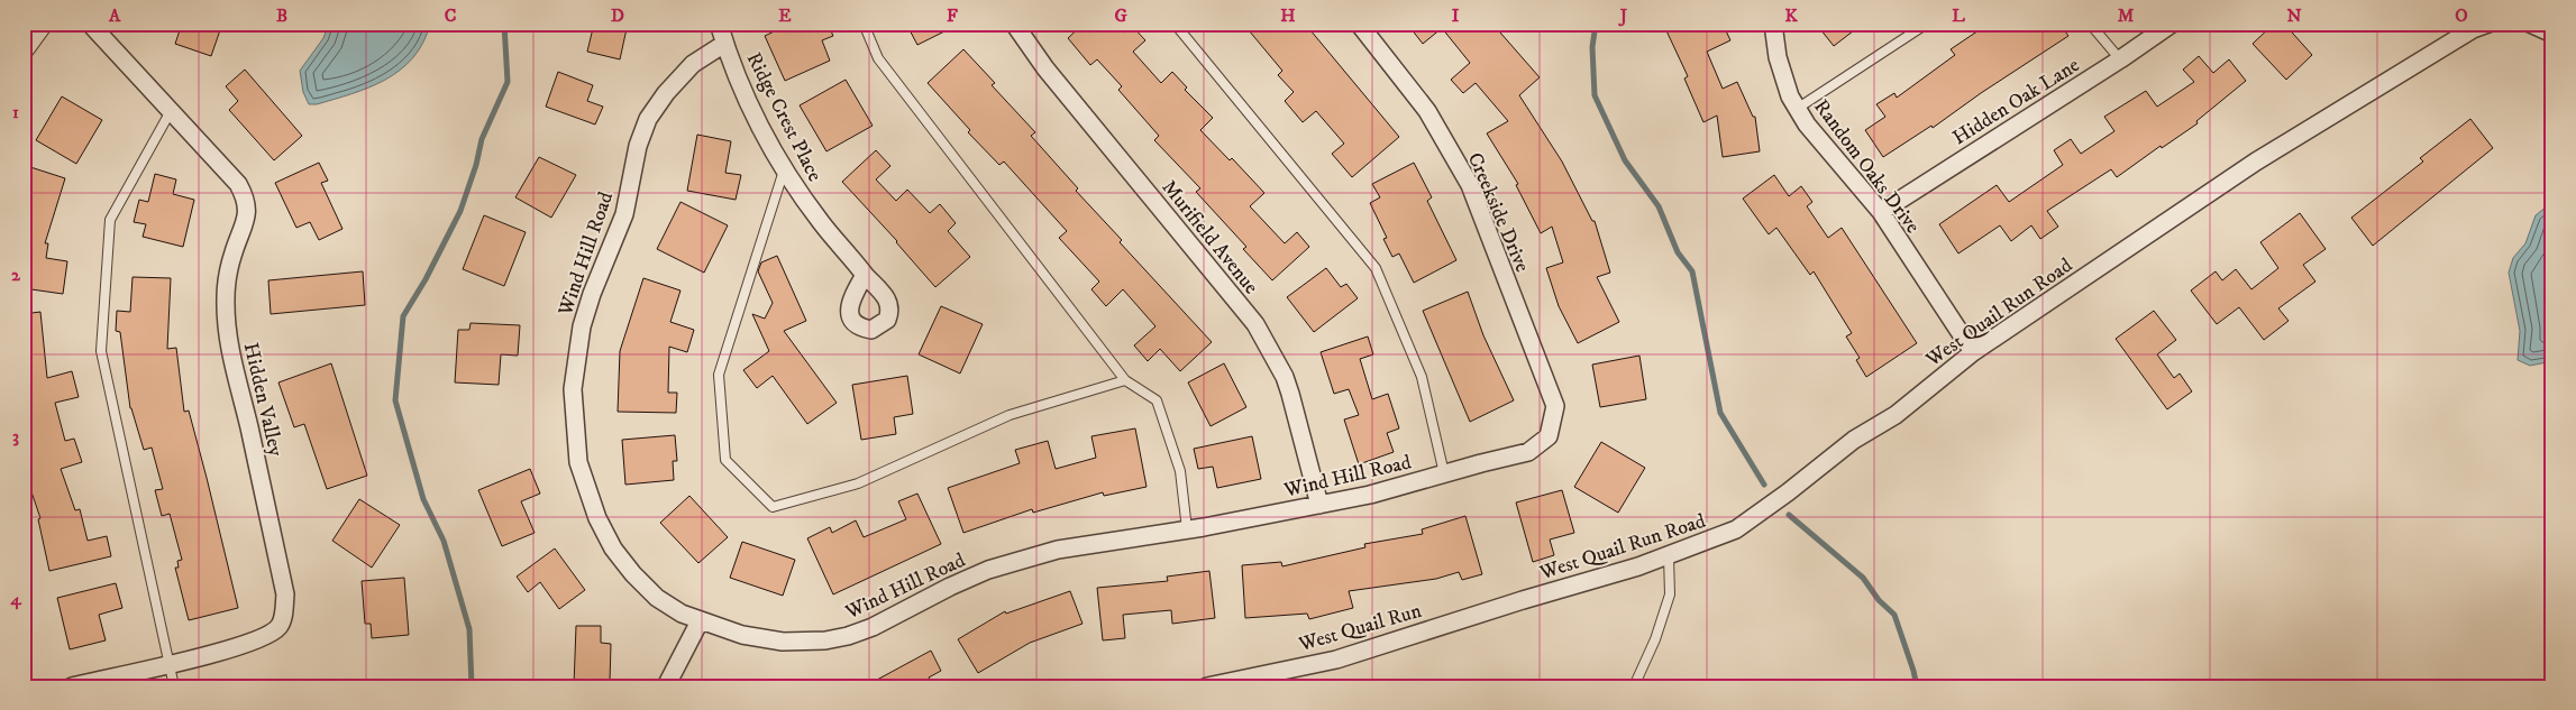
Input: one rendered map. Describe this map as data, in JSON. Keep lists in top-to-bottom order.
{
  "streets": {
    "street": [
      "Hidden Oak Lane",
      "Ridge Crest Place",
      "Random Oaks Drive",
      "Creekside Drive",
      "Murifield Avenue",
      "Wind Hill Road",
      "West Quail Run Road",
      "Hidden Valley",
      "West Quail Run"
    ]
  },
  "crossings": [
    ["Hidden Oak Lane", "Random Oaks Drive"],
    ["Ridge Crest Place", "Wind Hill Road"],
    ["Random Oaks Drive", "West Quail Run Road"],
    ["Creekside Drive", "Wind Hill Road"],
    ["Murifield Avenue", "Wind Hill Road"],
    ["West Quail Run Road", "West Quail Run"]
  ],
  "grid": {
    "columns": [
      "A",
      "B",
      "C",
      "D",
      "E",
      "F",
      "G",
      "H",
      "I",
      "J",
      "K",
      "L",
      "M",
      "N",
      "O"
    ],
    "rows": [
      "1",
      "2",
      "3",
      "4"
    ]
  }
}
